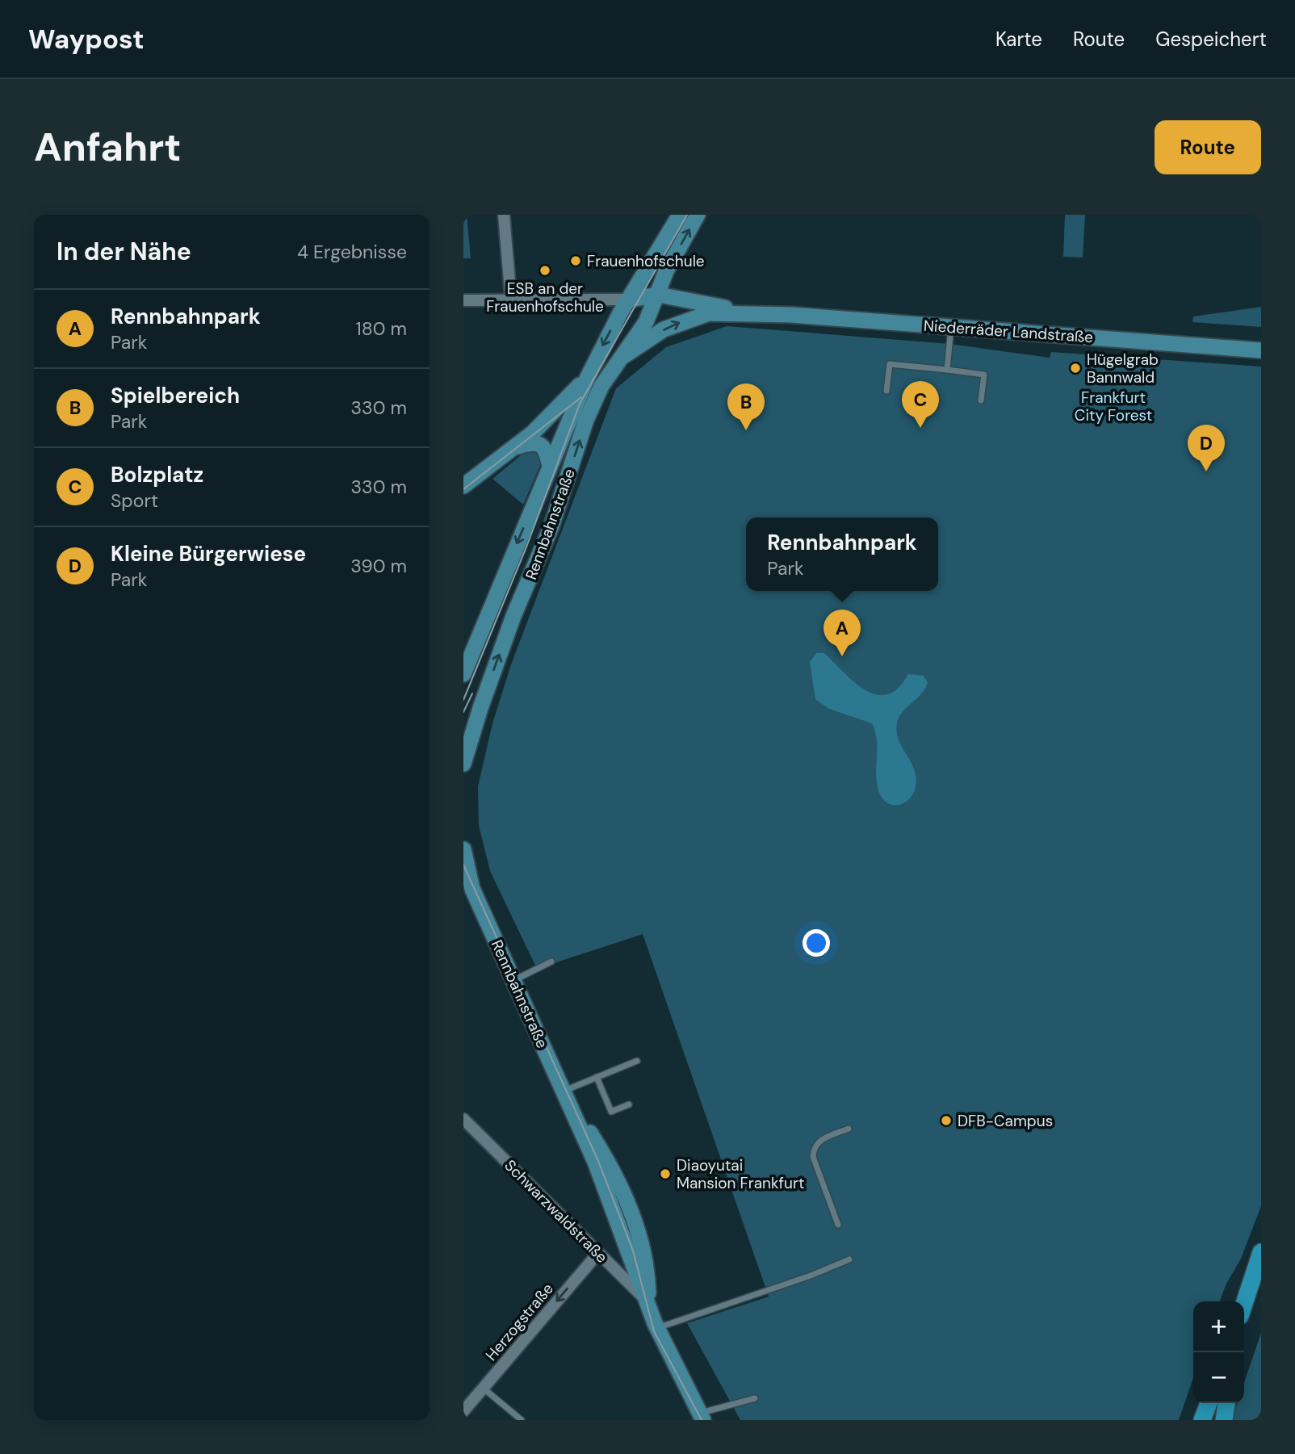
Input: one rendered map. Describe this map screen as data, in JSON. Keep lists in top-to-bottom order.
{
  "streets": {
    "main road": ["Niederräder Landstraße", "Rennbahnstraße"],
    "street": ["Schwarzwaldstraße", "Herzogstraße"]
  },
  "crossings": [
    ["Niederräder Landstraße", "Rennbahnstraße"],
    ["Rennbahnstraße", "Schwarzwaldstraße"],
    ["Schwarzwaldstraße", "Herzogstraße"]
  ],
  "one_way": ["Herzogstraße"],
  "parks": ["Frankfurt City Forest"],
  "places": [
    "Frauenhofschule",
    "ESB an der Frauenhofschule",
    "Hügelgrab Bannwald",
    "DFB-Campus",
    "Diaoyutai Mansion Frankfurt"
  ],
  "page": {
    "header": "Waypost",
    "nav": ["Karte", "Route", "Gespeichert"],
    "buttons": "Route",
    "title": "Anfahrt",
    "heading": ["In der Nähe", "4 Ergebnisse"],
    "list": [
      {
        "mark": "A",
        "name": "Rennbahnpark",
        "note": "Park",
        "value": "180 m"
      },
      {
        "mark": "B",
        "name": "Spielbereich",
        "note": "Park",
        "value": "330 m"
      },
      {
        "mark": "C",
        "name": "Bolzplatz",
        "note": "Sport",
        "value": "330 m"
      },
      {
        "mark": "D",
        "name": "Kleine Bürgerwiese",
        "note": "Park",
        "value": "390 m"
      }
    ],
    "pins": [
      "C",
      "B",
      "D",
      "A"
    ],
    "popup": ["Rennbahnpark", "Park"],
    "map_buttons": ["+", "−"]
  }
}
